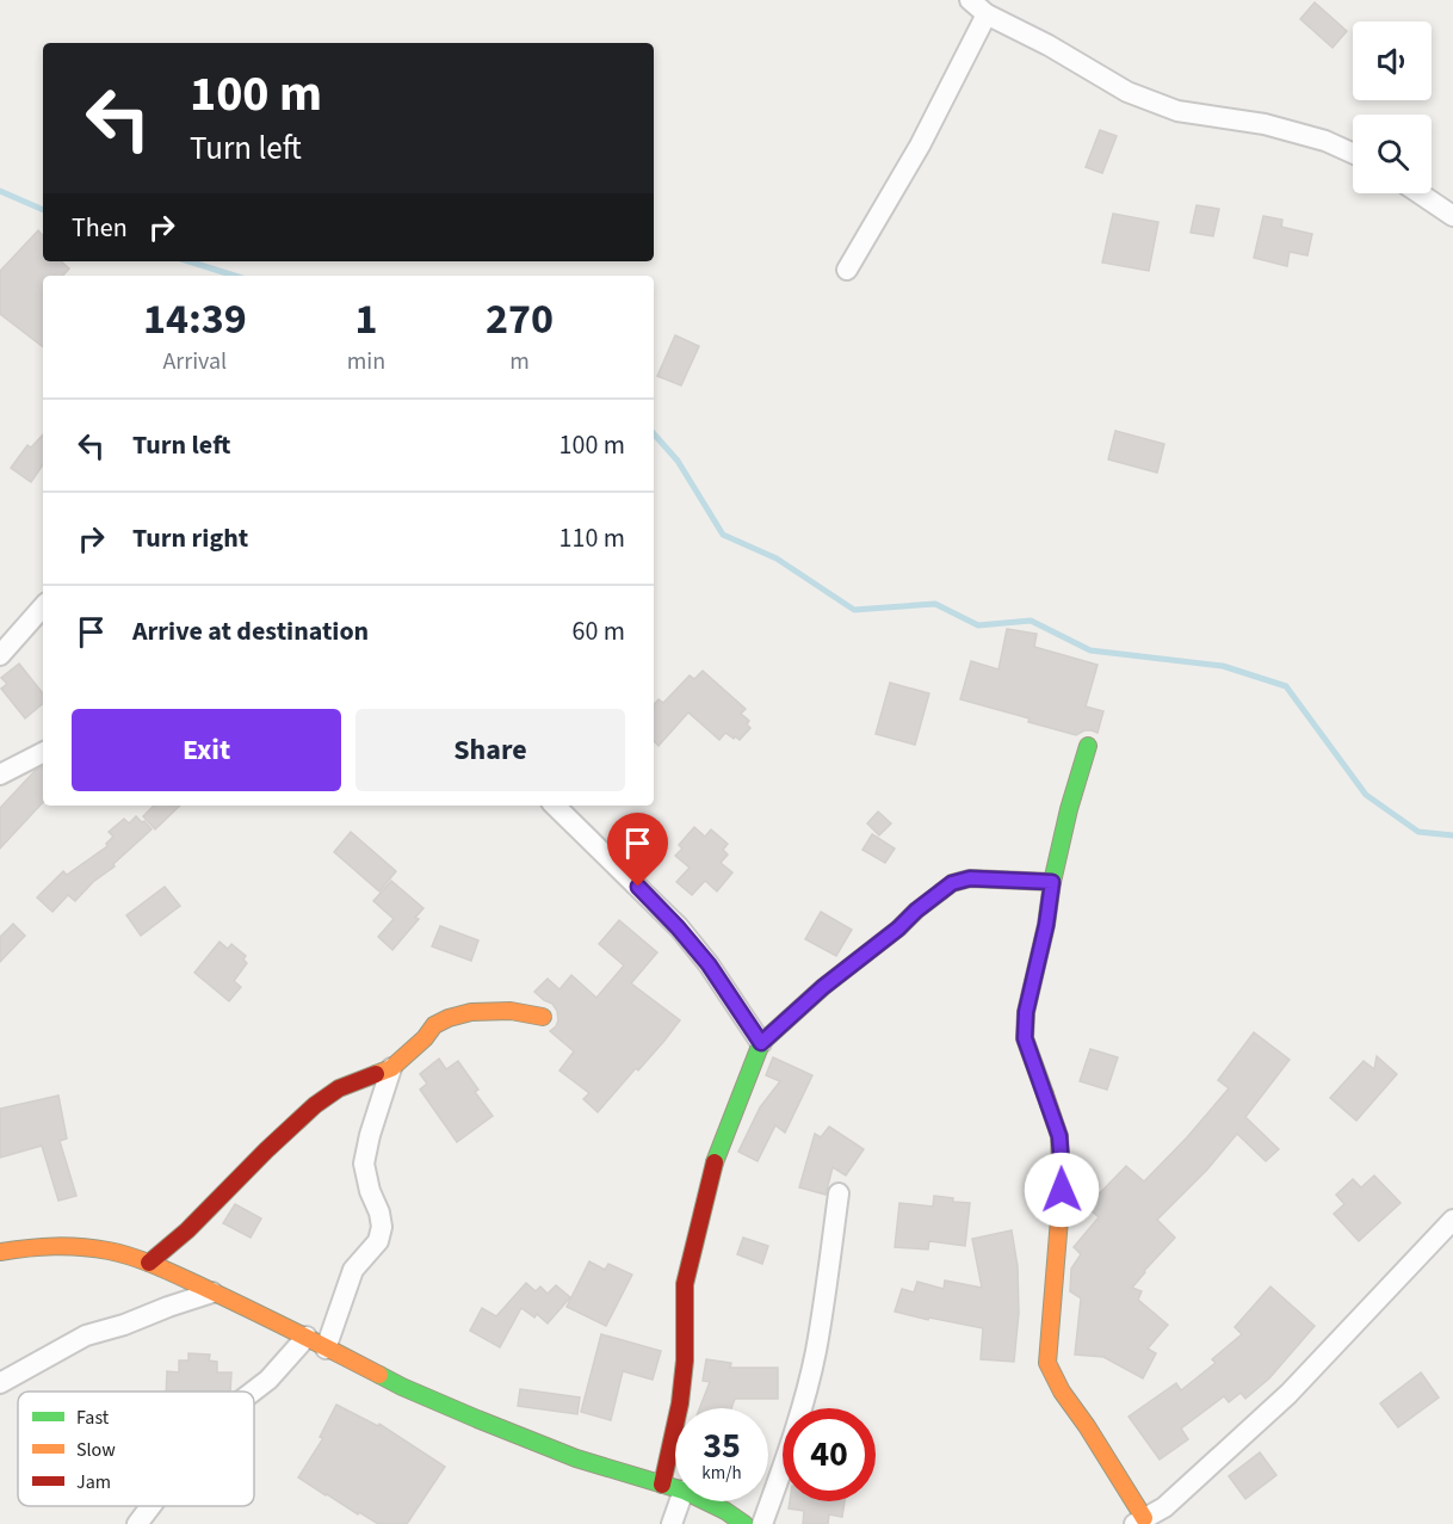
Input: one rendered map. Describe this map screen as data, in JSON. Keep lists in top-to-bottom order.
{
  "legend": ["Fast", "Slow", "Jam"],
  "page": {
    "turn": ["100 m", "Turn left"],
    "then": "Then",
    "eta": [
      "14:39",
      "Arrival",
      "1",
      "min",
      "270",
      "m"
    ],
    "list": [
      {
        "name": "Turn left",
        "value": "100 m"
      },
      {
        "name": "Turn right",
        "value": "110 m"
      },
      {
        "name": "Arrive at destination",
        "value": "60 m"
      }
    ],
    "buttons": ["Exit", "Share"],
    "speed": "35 km/h",
    "limit": "40"
  }
}
